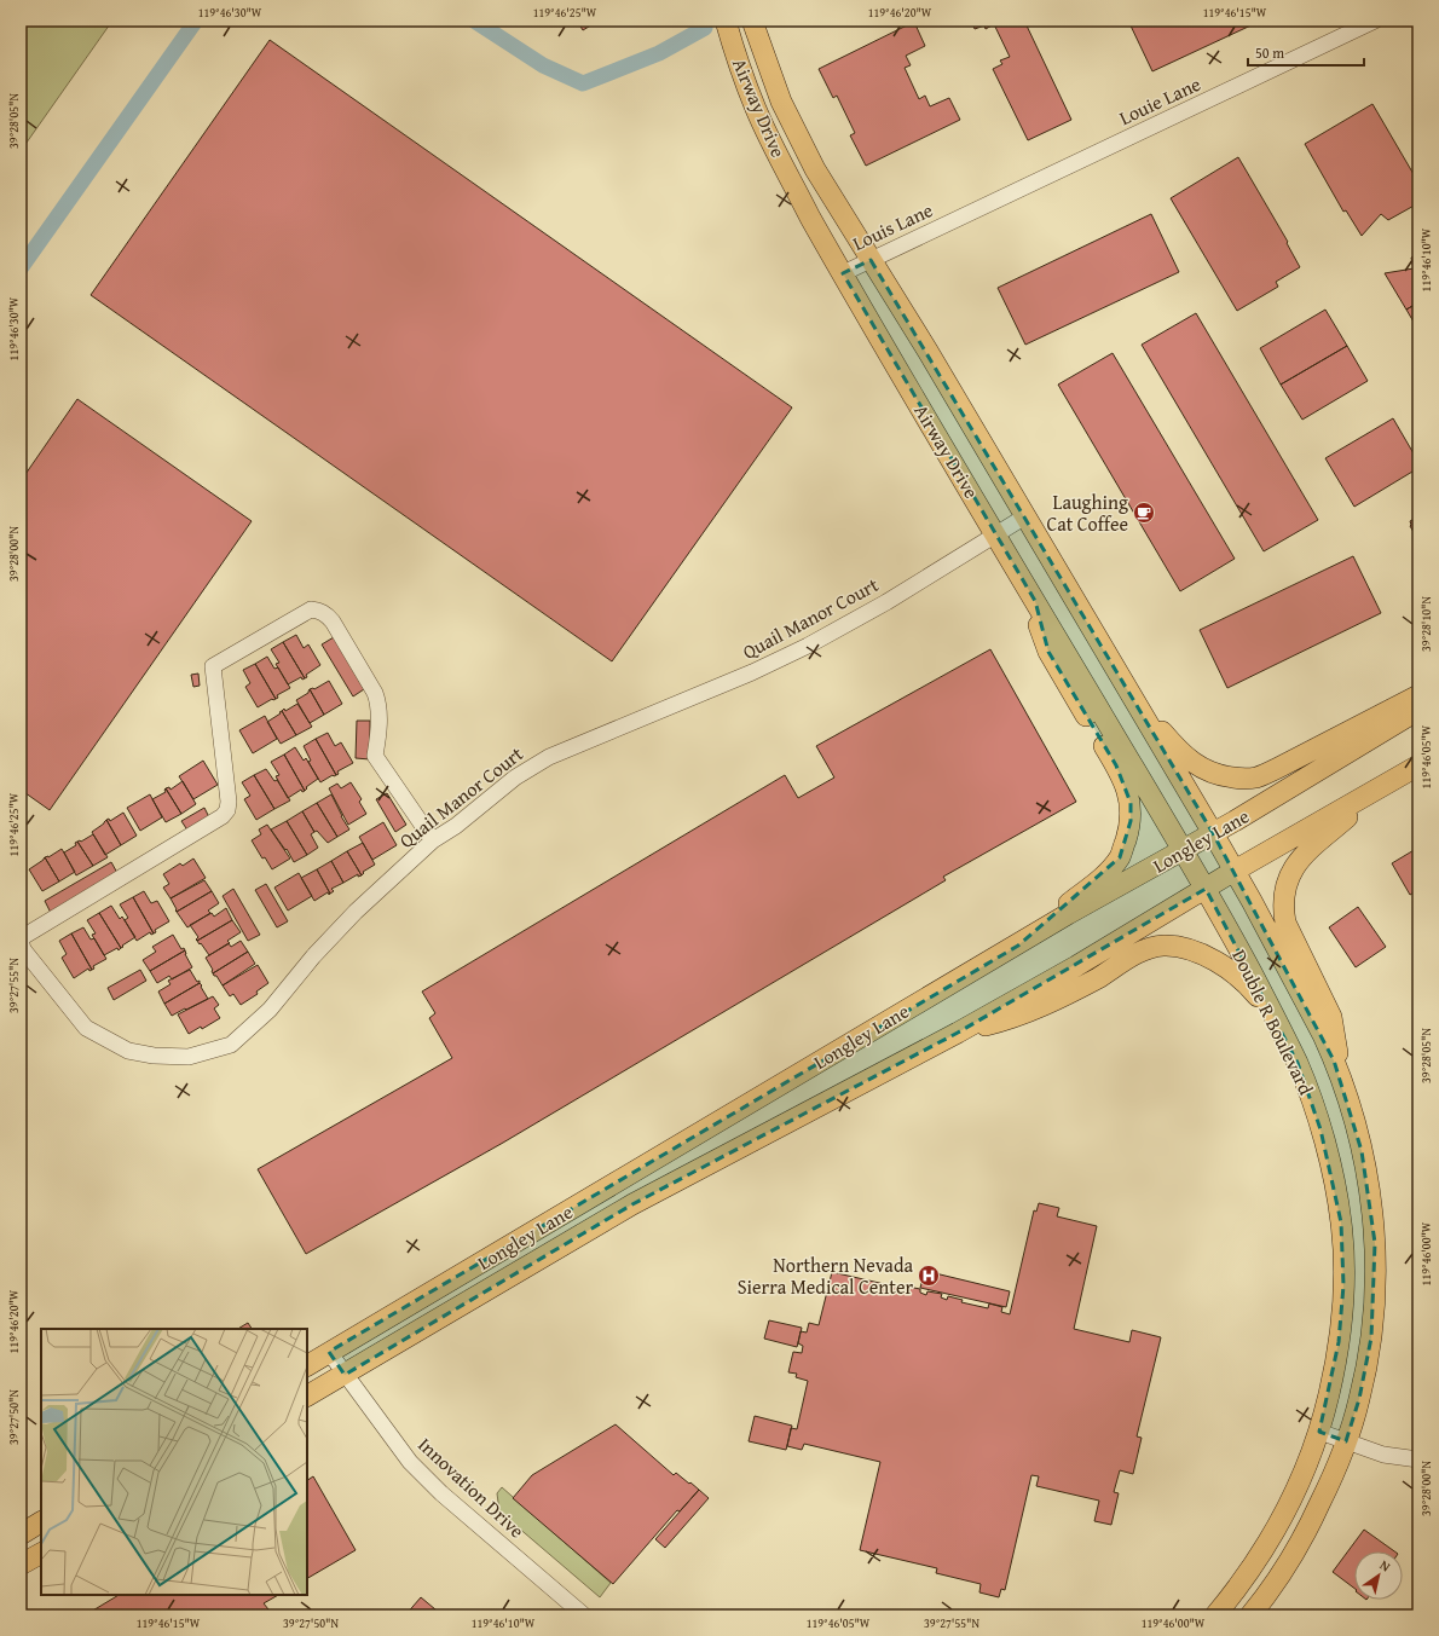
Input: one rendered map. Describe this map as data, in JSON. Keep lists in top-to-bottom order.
{
  "streets": {
    "main road": ["Airway Drive", "Longley Lane", "Double R Boulevard"],
    "street": [
      "Louie Lane",
      "Louis Lane",
      "Quail Manor Court",
      "Innovation Drive"
    ]
  },
  "crossings": [
    ["Louie Lane", "Louis Lane"],
    ["Airway Drive", "Louis Lane"],
    ["Airway Drive", "Quail Manor Court"],
    ["Airway Drive", "Longley Lane"],
    ["Airway Drive", "Double R Boulevard"],
    ["Longley Lane", "Double R Boulevard"],
    ["Longley Lane", "Innovation Drive"]
  ],
  "places": {
    "cafe": ["Laughing Cat Coffee"],
    "hospital": ["Northern Nevada Sierra Medical Center"]
  },
  "scale_bar": "50 m",
  "north": "top right",
  "coordinates": [
    "119°46'30\"W",
    "119°46'25\"W",
    "119°46'20\"W",
    "119°46'15\"W",
    "39°28'05\"N",
    "119°46'10\"W",
    "39°28'00\"N",
    "39°28'10\"N",
    "119°46'05\"W",
    "39°27'55\"N",
    "119°46'00\"W",
    "39°27'50\"N"
  ]
}
